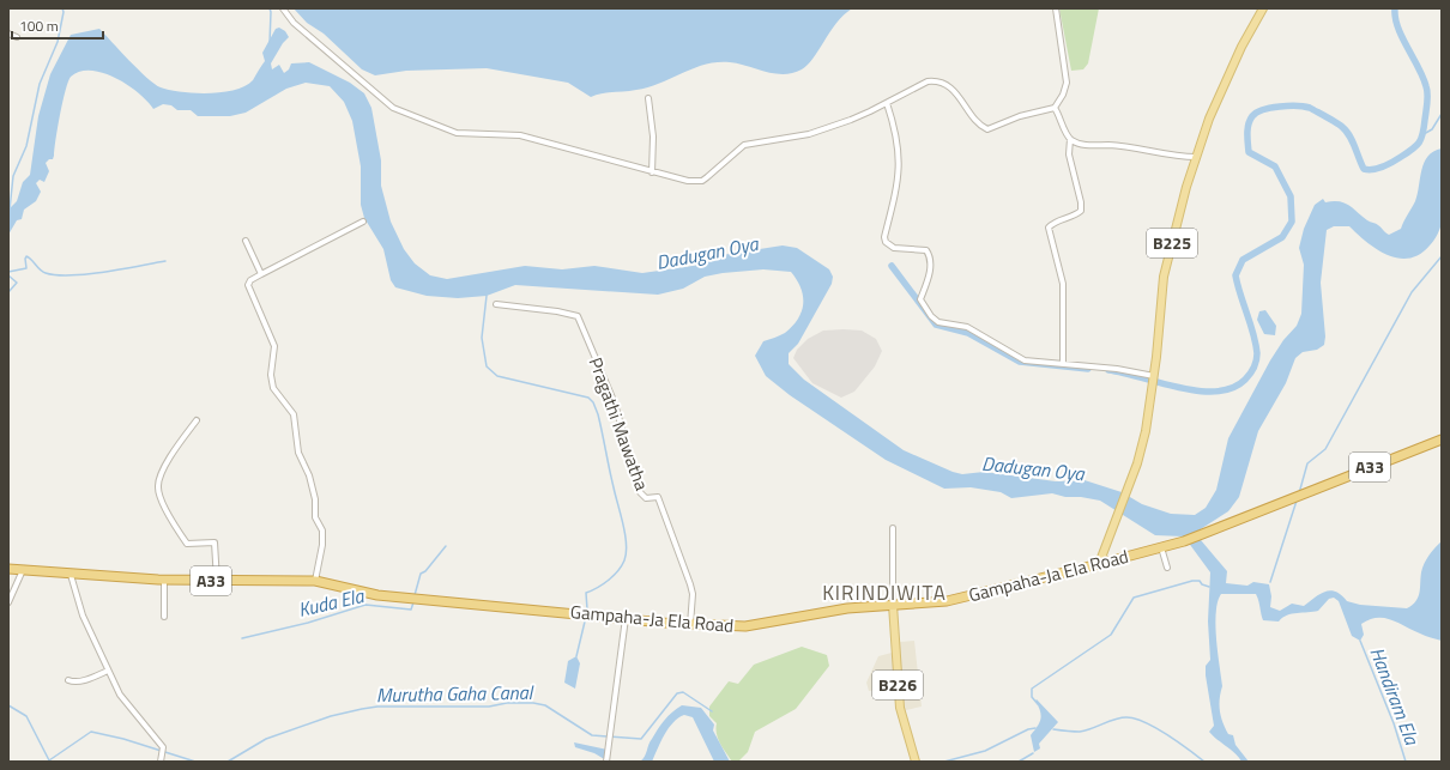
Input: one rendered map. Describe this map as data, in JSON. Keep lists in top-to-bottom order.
{
  "streets": {
    "highway": ["A33", "Gampaha-Ja Ela Road"],
    "main road": ["B225", "B226"],
    "street": ["Pragathi Mawatha"]
  },
  "crossings": [
    ["B225", "Gampaha-Ja Ela Road"],
    ["Pragathi Mawatha", "Gampaha-Ja Ela Road"],
    ["Gampaha-Ja Ela Road", "B226"]
  ],
  "districts": ["KIRINDIWITA"],
  "water": [
    "Dadugan Oya",
    "Kuda Ela",
    "Murutha Gaha Canal",
    "Handiram Ela"
  ],
  "scale_bar": "100 m"
}
